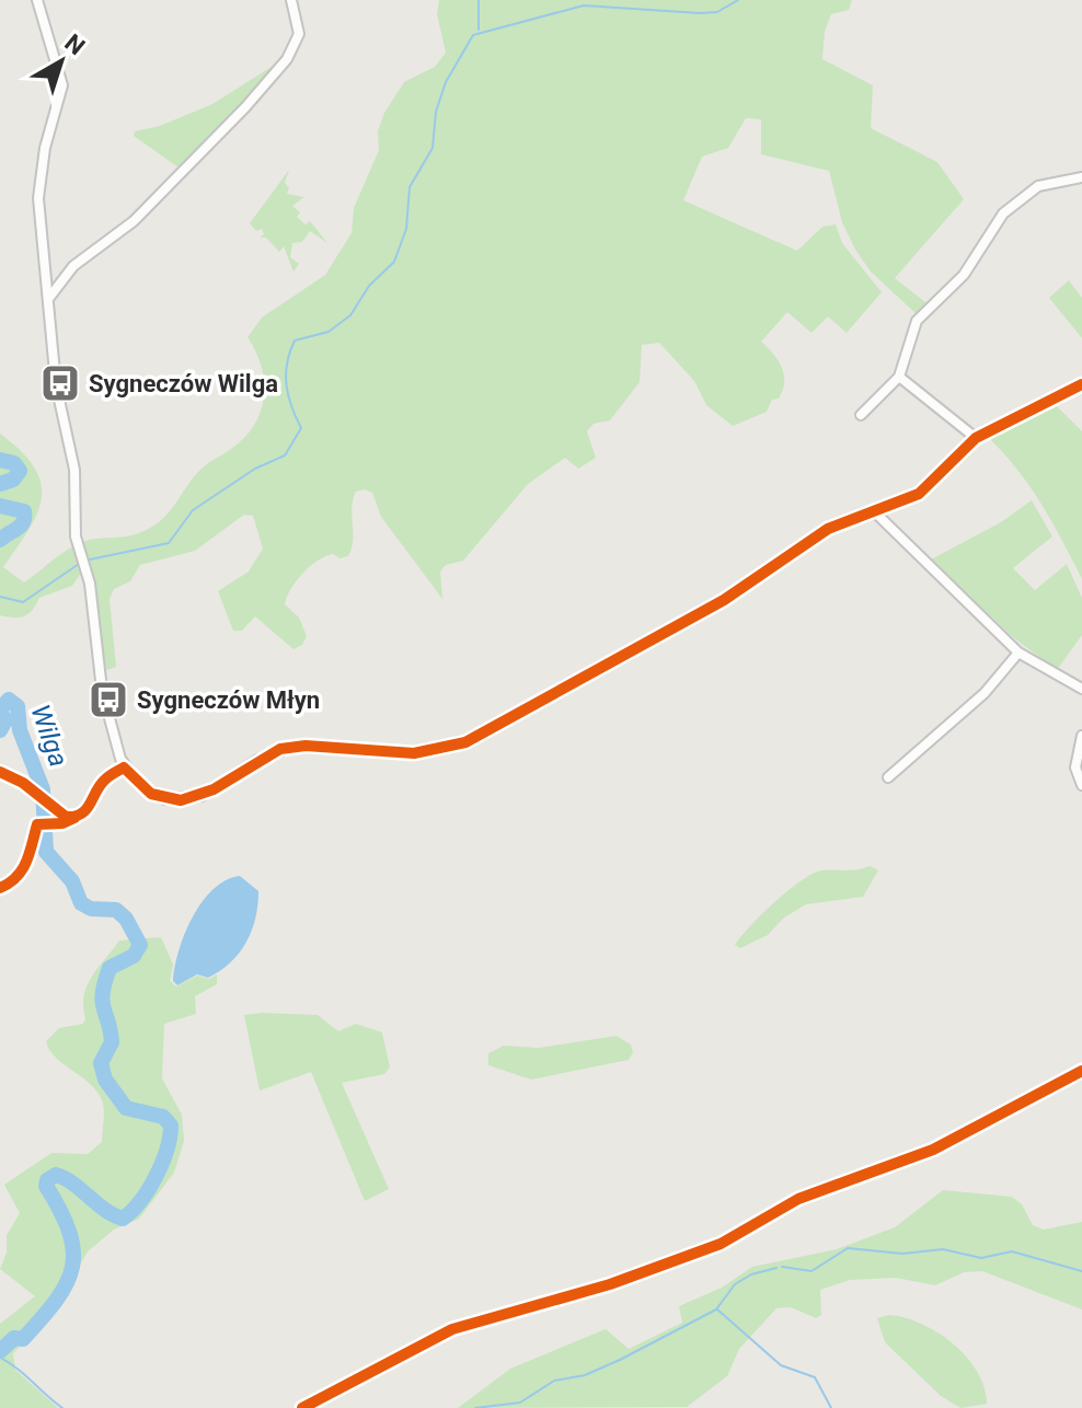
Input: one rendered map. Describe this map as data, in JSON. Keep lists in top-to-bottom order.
{
  "water": ["Wilga"],
  "places": {
    "bus stop": ["Sygneczów Wilga", "Sygneczów Młyn"]
  },
  "north": "top right"
}
